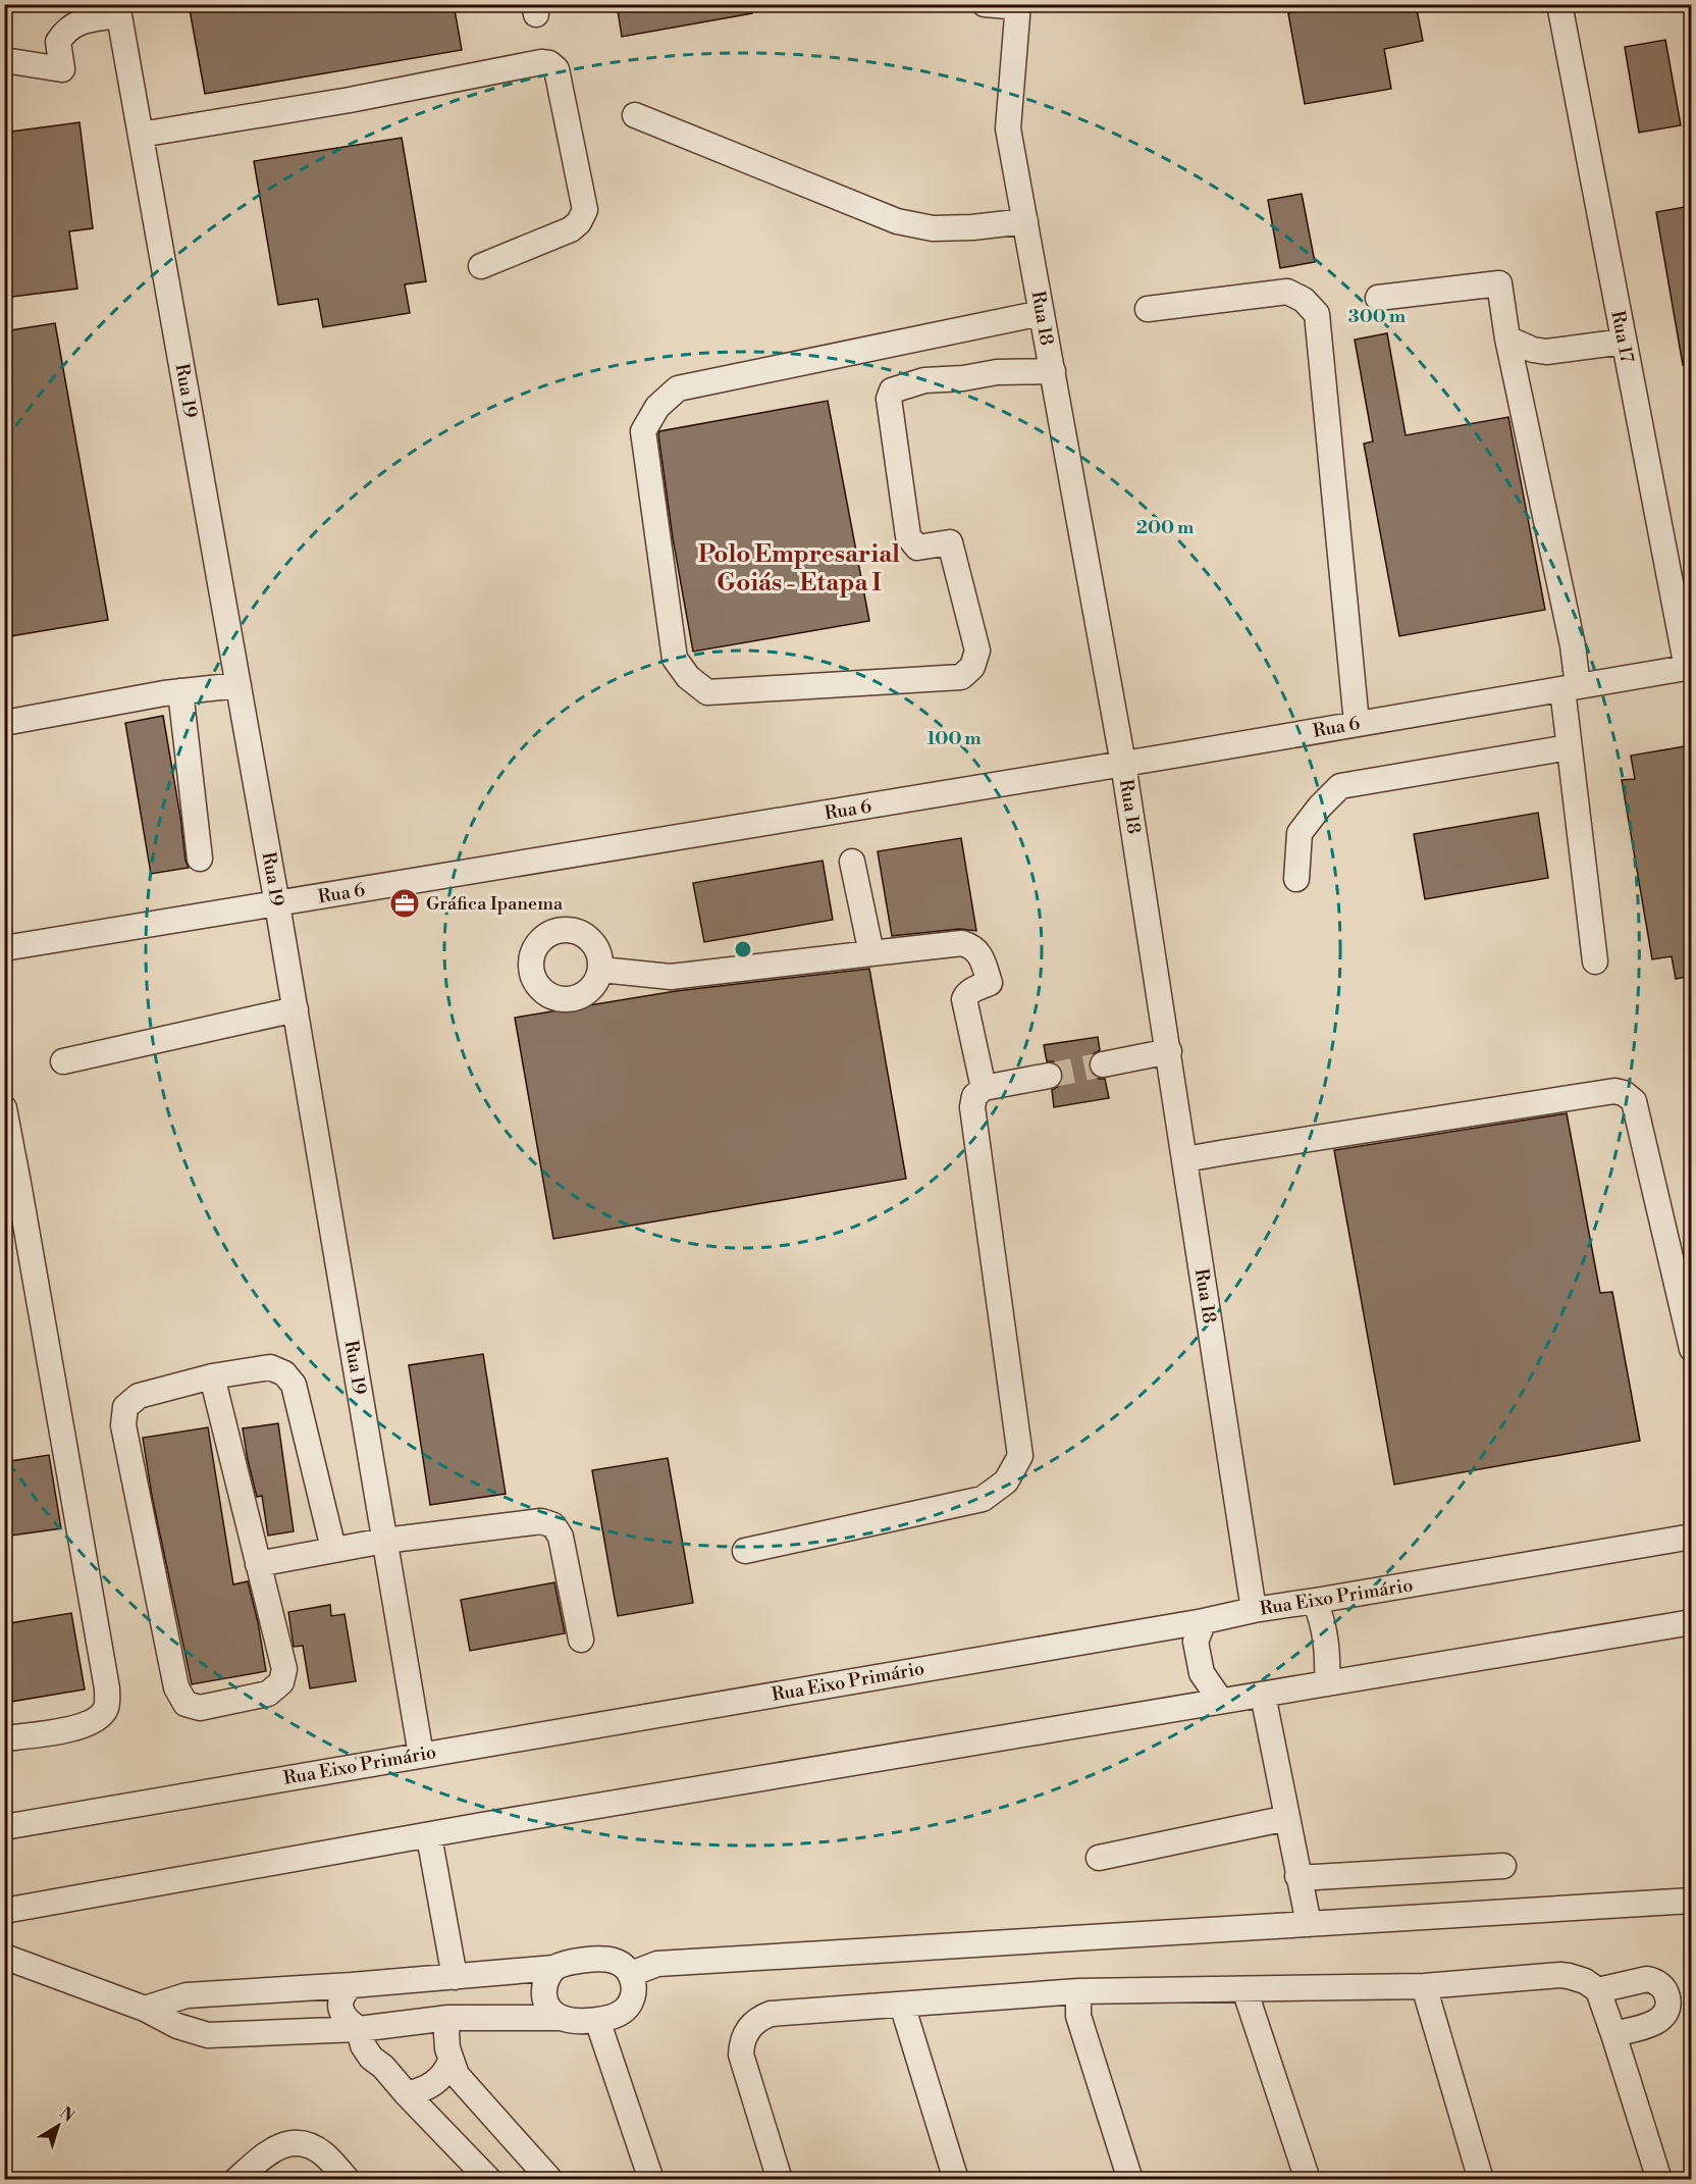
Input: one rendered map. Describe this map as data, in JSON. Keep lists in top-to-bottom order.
{
  "streets": {
    "street": [
      "Rua 18",
      "Rua 17",
      "Rua 19",
      "Rua 6",
      "Rua Eixo Primário"
    ]
  },
  "crossings": [
    ["Rua 18", "Rua 6"],
    ["Rua 18", "Rua Eixo Primário"],
    ["Rua 17", "Rua 6"],
    ["Rua 19", "Rua 6"],
    ["Rua 19", "Rua Eixo Primário"]
  ],
  "districts": ["Polo Empresarial Goiás - Etapa I"],
  "places": {
    "office": ["Gráfica Ipanema"]
  },
  "north": "top right",
  "rings": ["300 m", "200 m", "100 m"]
}
